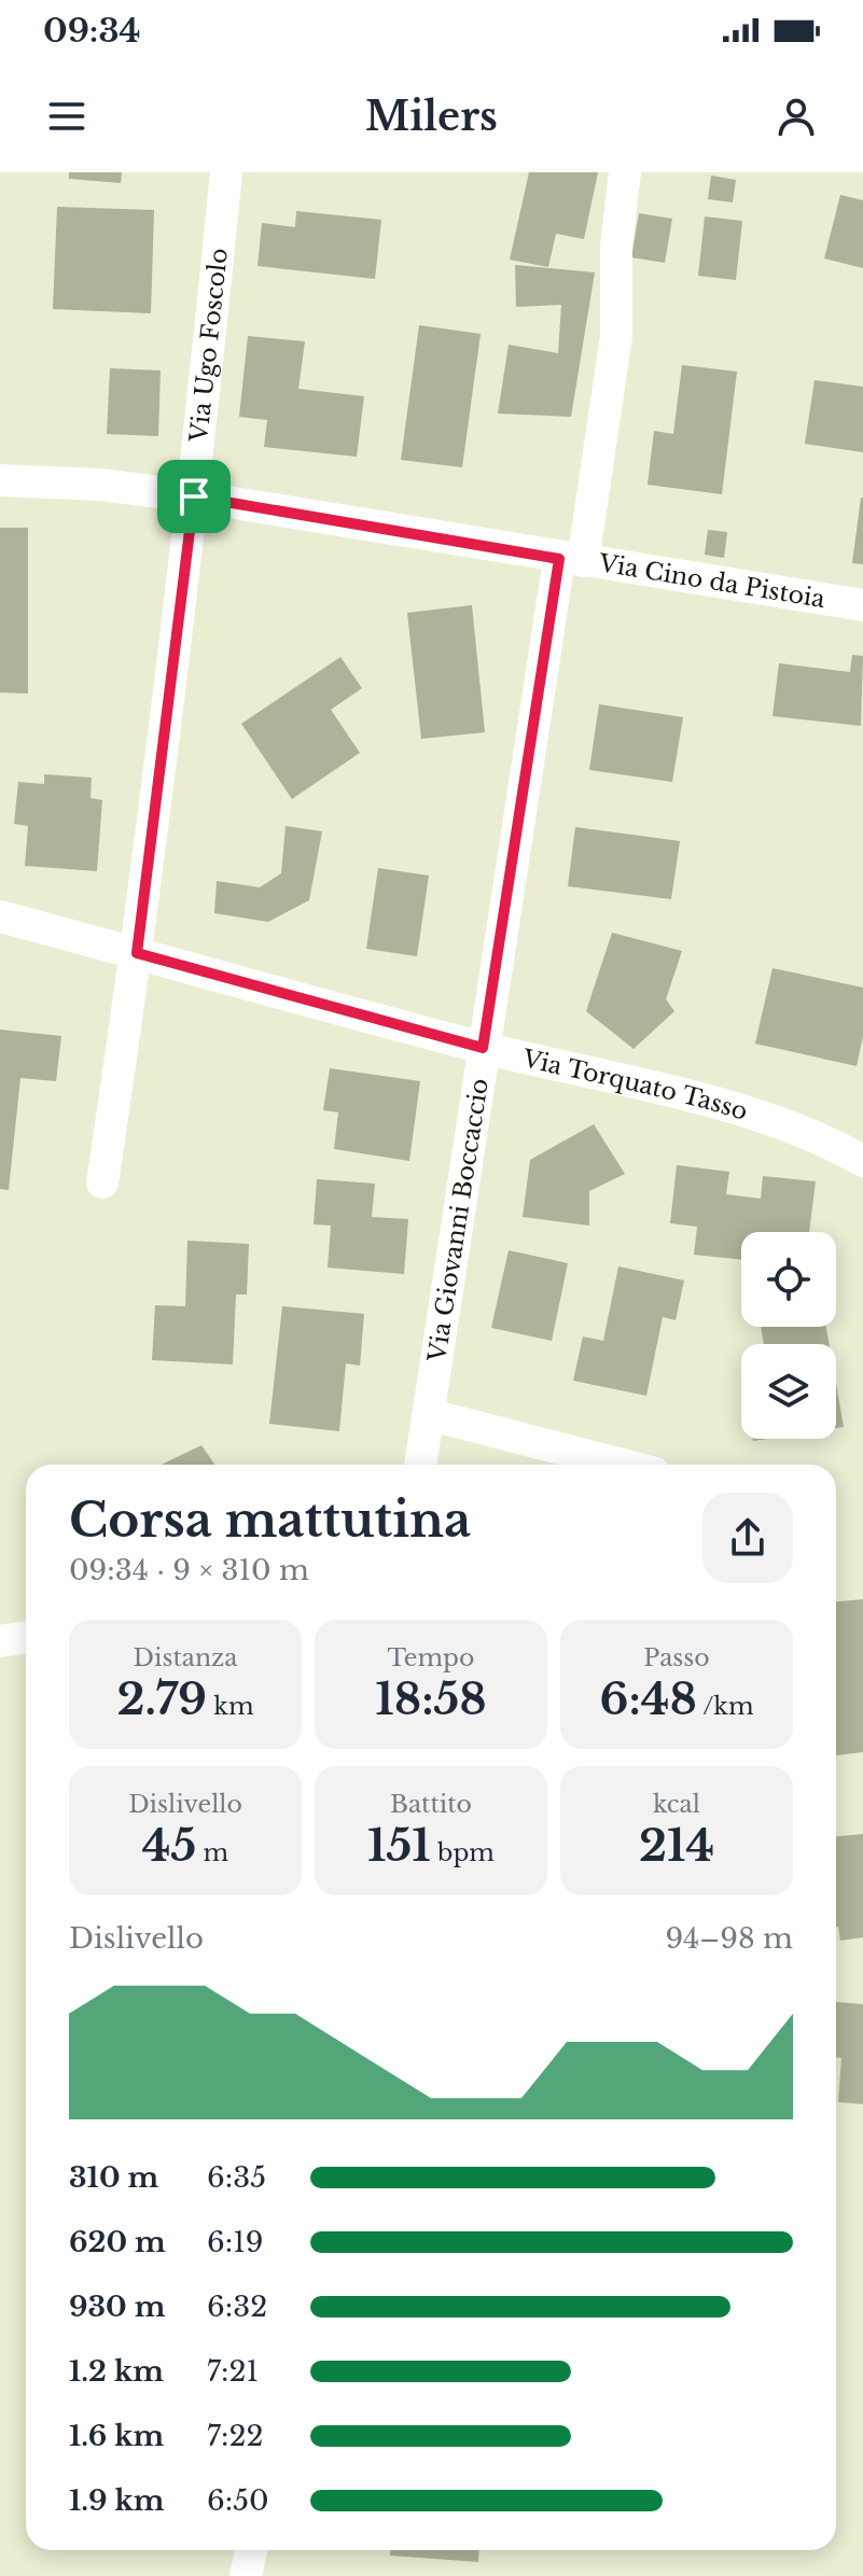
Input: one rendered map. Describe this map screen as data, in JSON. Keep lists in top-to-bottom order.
{
  "streets": {
    "street": [
      "Via Ugo Foscolo",
      "Via Cino da Pistoia",
      "Via Torquato Tasso",
      "Via Giovanni Boccaccio"
    ]
  },
  "crossings": [
    ["Via Ugo Foscolo", "Via Cino da Pistoia"],
    ["Via Ugo Foscolo", "Via Torquato Tasso"],
    ["Via Cino da Pistoia", "Via Giovanni Boccaccio"],
    ["Via Torquato Tasso", "Via Giovanni Boccaccio"]
  ],
  "page": {
    "status": "09:34",
    "header": "Milers",
    "heading": ["Corsa mattutina", "09:34 · 9 × 310 m"],
    "stats": [
      ["Distanza", "2.79 km"],
      ["Tempo", "18:58"],
      ["Passo", "6:48 /km"],
      ["Dislivello", "45 m"],
      ["Battito", "151 bpm"],
      ["kcal", "214"]
    ],
    "chart": ["Dislivello", "94–98 m"],
    "list": [
      {
        "name": "310 m",
        "note": "6:35"
      },
      {
        "name": "620 m",
        "note": "6:19"
      },
      {
        "name": "930 m",
        "note": "6:32"
      },
      {
        "name": "1.2 km",
        "note": "7:21"
      },
      {
        "name": "1.6 km",
        "note": "7:22"
      },
      {
        "name": "1.9 km",
        "note": "6:50"
      }
    ]
  }
}
